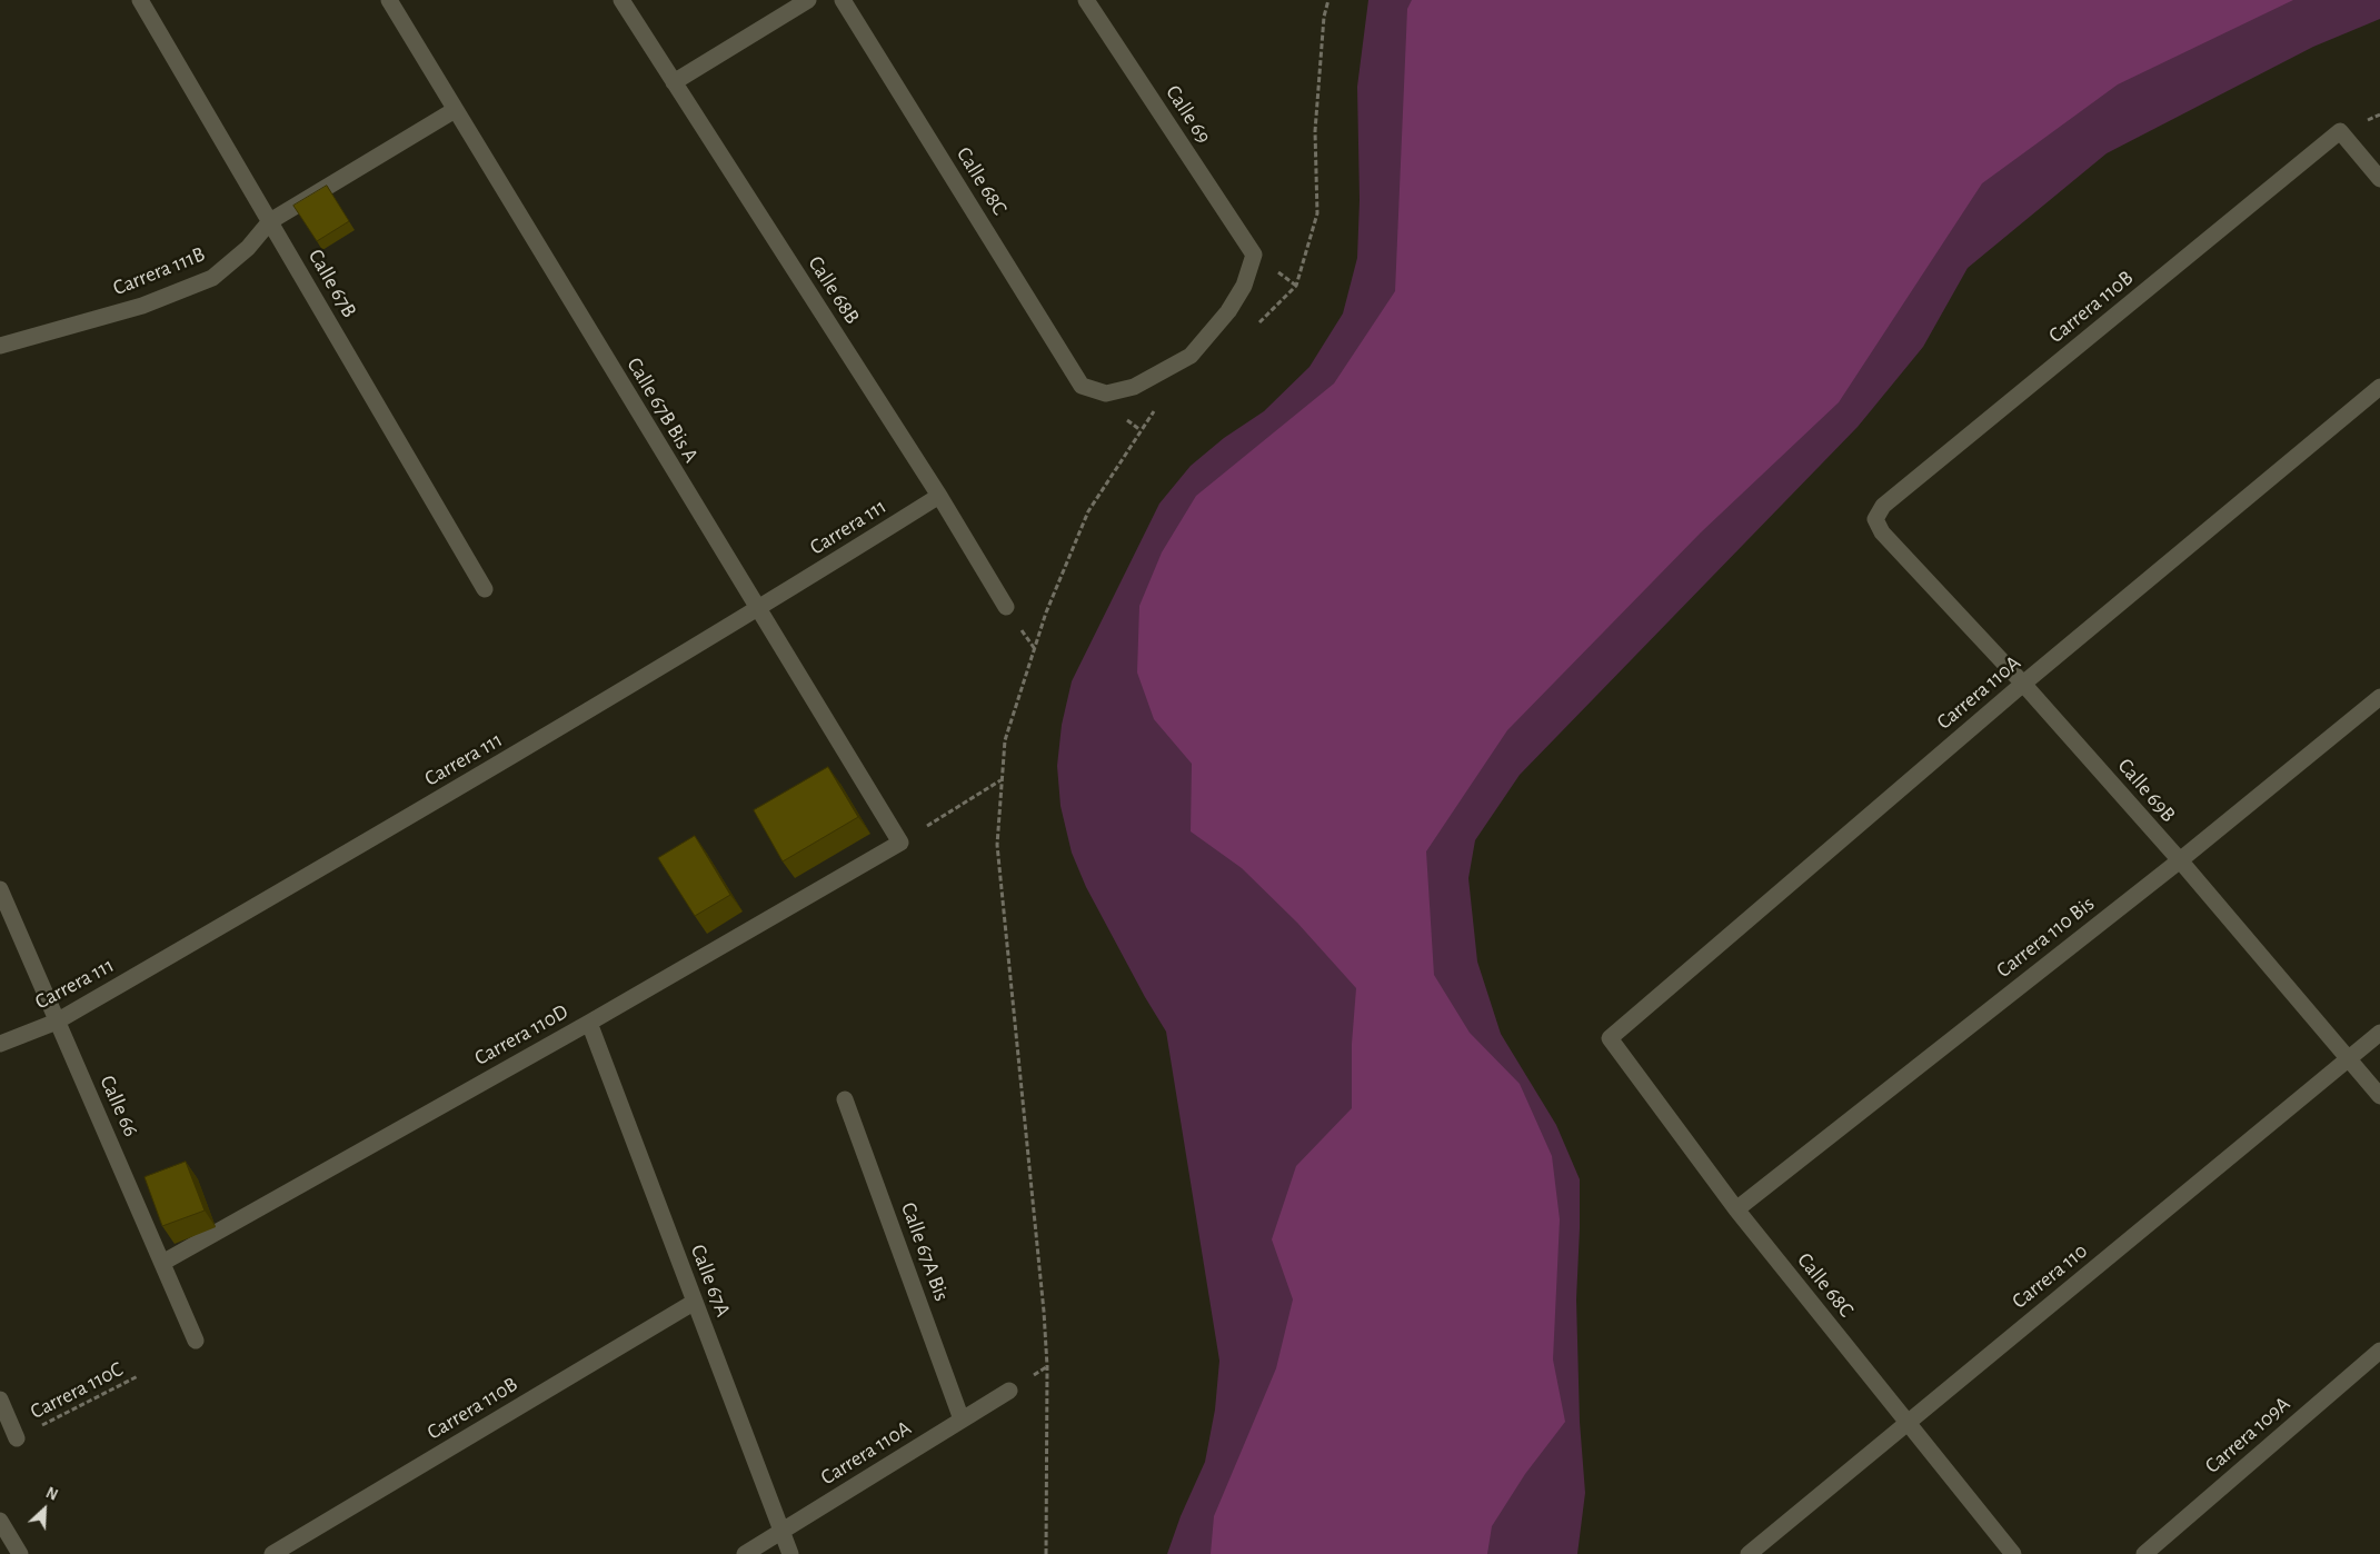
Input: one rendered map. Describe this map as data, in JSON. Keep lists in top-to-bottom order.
{
  "streets": {
    "street": [
      "Calle 69",
      "Calle 68C",
      "Carrera 111B",
      "Calle 67B",
      "Calle 68B",
      "Carrera 110B",
      "Calle 67B Bis A",
      "Carrera 111",
      "Carrera 110A",
      "Calle 69B",
      "Carrera 110 Bis",
      "Carrera 110D",
      "Calle 66",
      "Calle 67A Bis",
      "Carrera 110",
      "Calle 67A",
      "Carrera 109A"
    ],
    "path": ["Carrera 110C"]
  },
  "crossings": [
    ["Calle 69", "Calle 68C"],
    ["Calle 68C", "Carrera 110A"],
    ["Calle 68C", "Carrera 110 Bis"],
    ["Calle 68C", "Carrera 110"],
    ["Carrera 111B", "Calle 67B"],
    ["Carrera 111B", "Calle 67B Bis A"],
    ["Calle 68B", "Carrera 111"],
    ["Carrera 110B", "Calle 69B"],
    ["Carrera 110B", "Calle 67A"],
    ["Calle 67B Bis A", "Carrera 111"],
    ["Calle 67B Bis A", "Carrera 110D"],
    ["Carrera 111", "Calle 66"],
    ["Carrera 110A", "Calle 69B"],
    ["Carrera 110A", "Calle 67A Bis"],
    ["Carrera 110A", "Calle 67A"],
    ["Calle 69B", "Carrera 110 Bis"],
    ["Calle 69B", "Carrera 110"],
    ["Carrera 110D", "Calle 66"],
    ["Carrera 110D", "Calle 67A"]
  ],
  "north": "top right"
}
